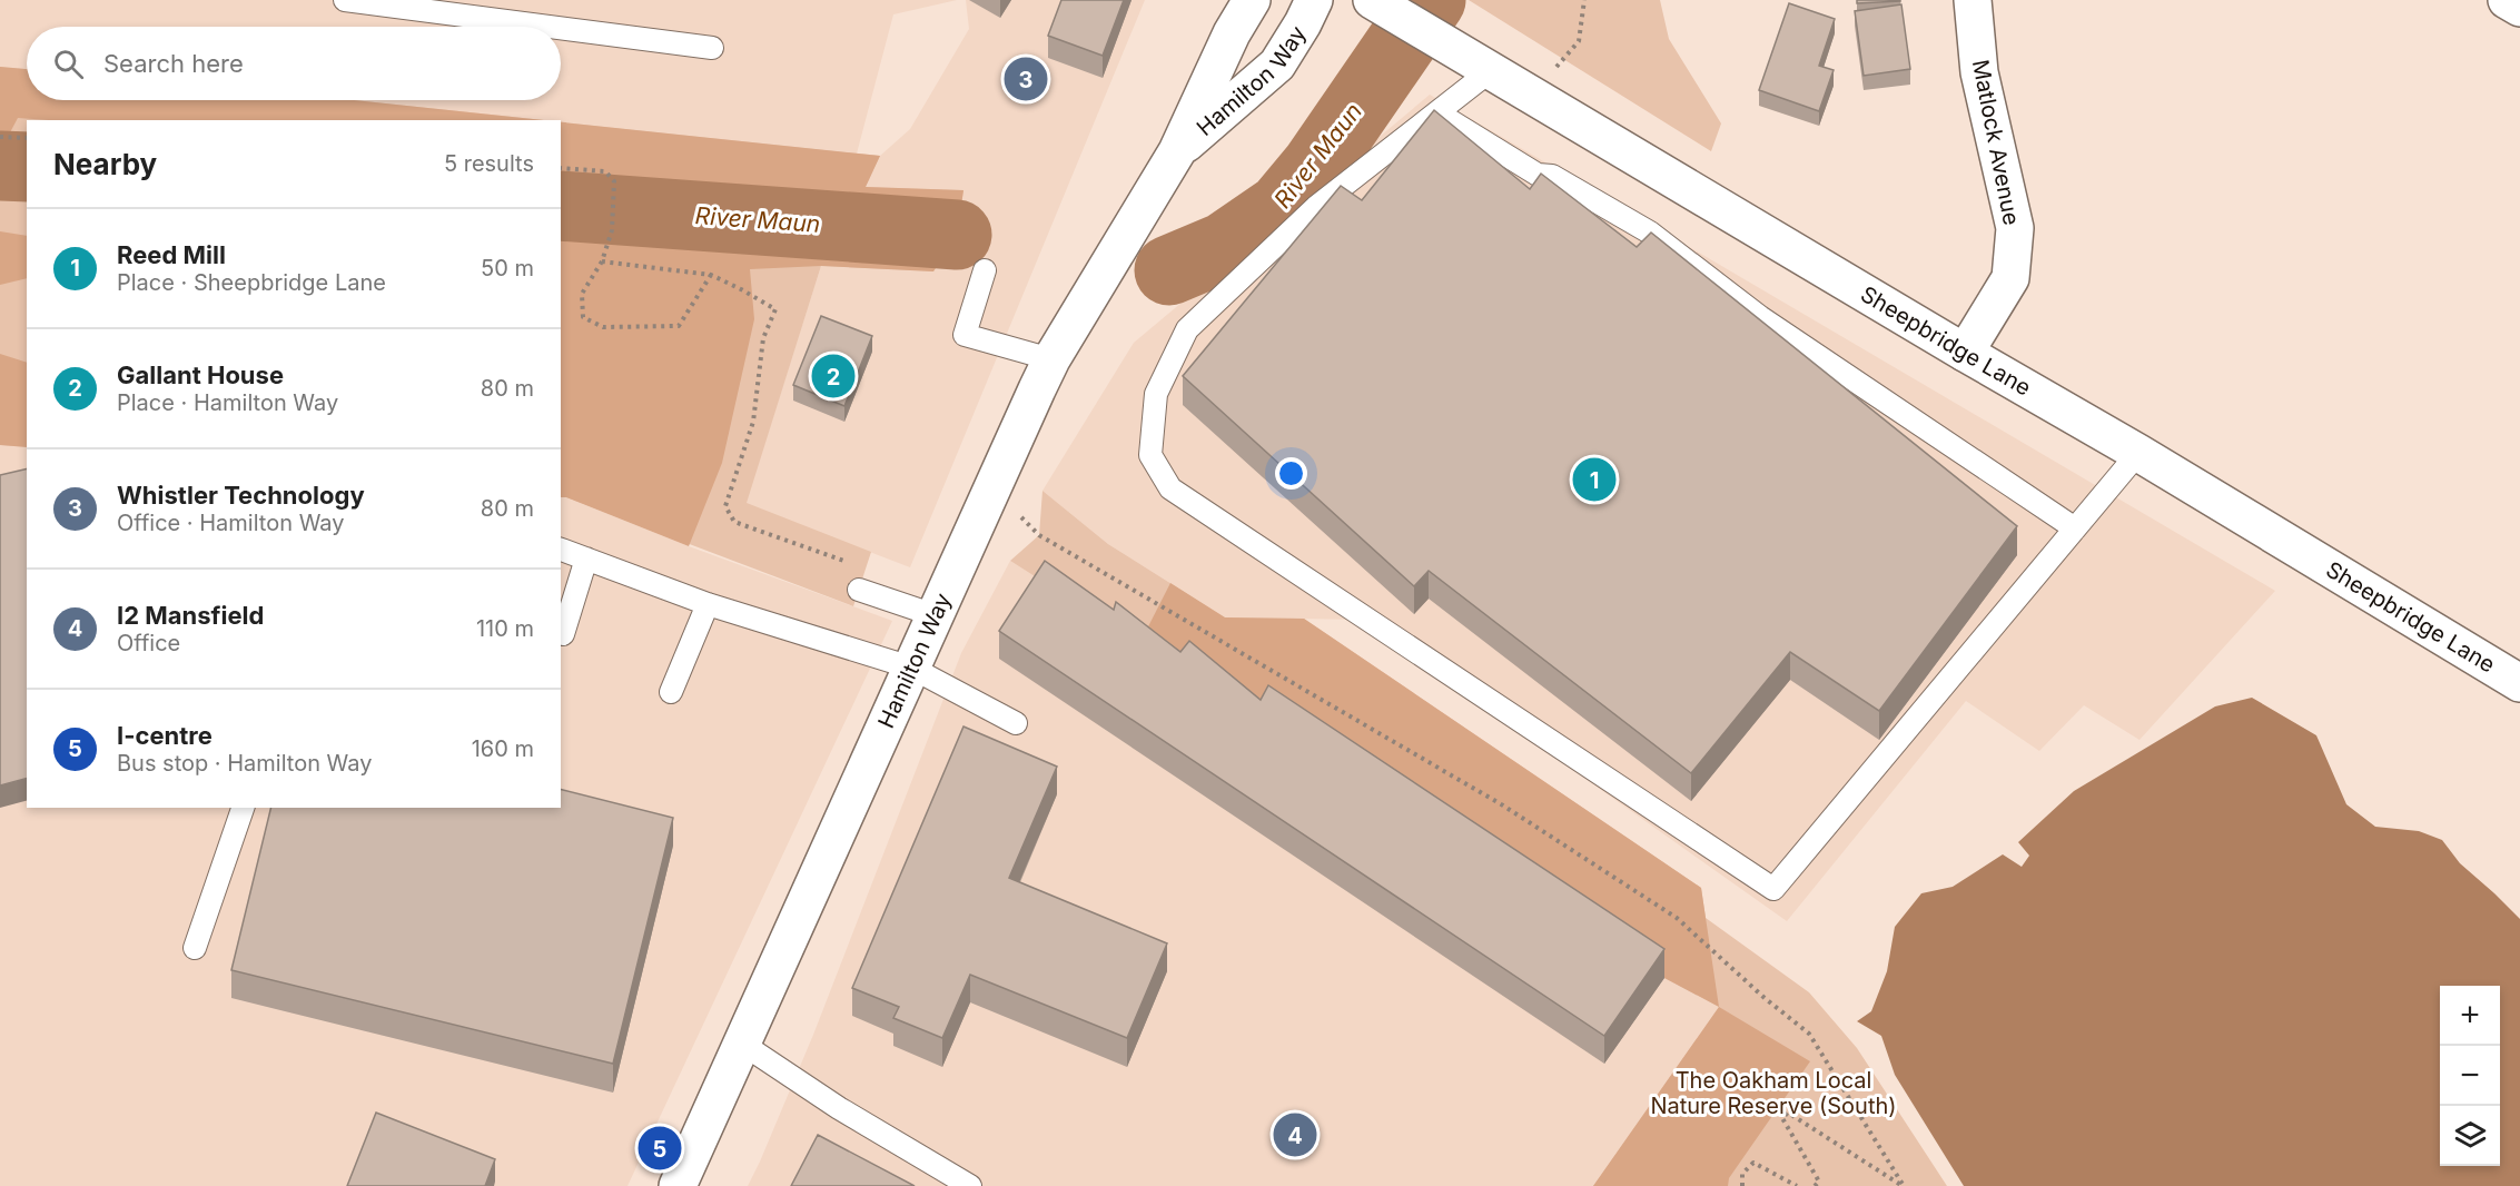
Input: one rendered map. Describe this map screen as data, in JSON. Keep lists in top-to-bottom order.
{
  "streets": {
    "street": ["Hamilton Way", "Matlock Avenue", "Sheepbridge Lane"]
  },
  "crossings": [
    ["Matlock Avenue", "Sheepbridge Lane"]
  ],
  "water": ["River Maun"],
  "parks": ["The Oakham Local Nature Reserve (South)"],
  "page": {
    "search": "Search here",
    "pins": [
      "3",
      "2",
      "1",
      "4",
      "5"
    ],
    "heading": ["Nearby", "5 results"],
    "list": [
      {
        "mark": "1",
        "name": "Reed Mill",
        "note": "Place · Sheepbridge Lane",
        "value": "50 m"
      },
      {
        "mark": "2",
        "name": "Gallant House",
        "note": "Place · Hamilton Way",
        "value": "80 m"
      },
      {
        "mark": "3",
        "name": "Whistler Technology",
        "note": "Office · Hamilton Way",
        "value": "80 m"
      },
      {
        "mark": "4",
        "name": "I2 Mansfield",
        "note": "Office",
        "value": "110 m"
      },
      {
        "mark": "5",
        "name": "I-centre",
        "note": "Bus stop · Hamilton Way",
        "value": "160 m"
      }
    ],
    "map_buttons": ["+", "−"]
  }
}
